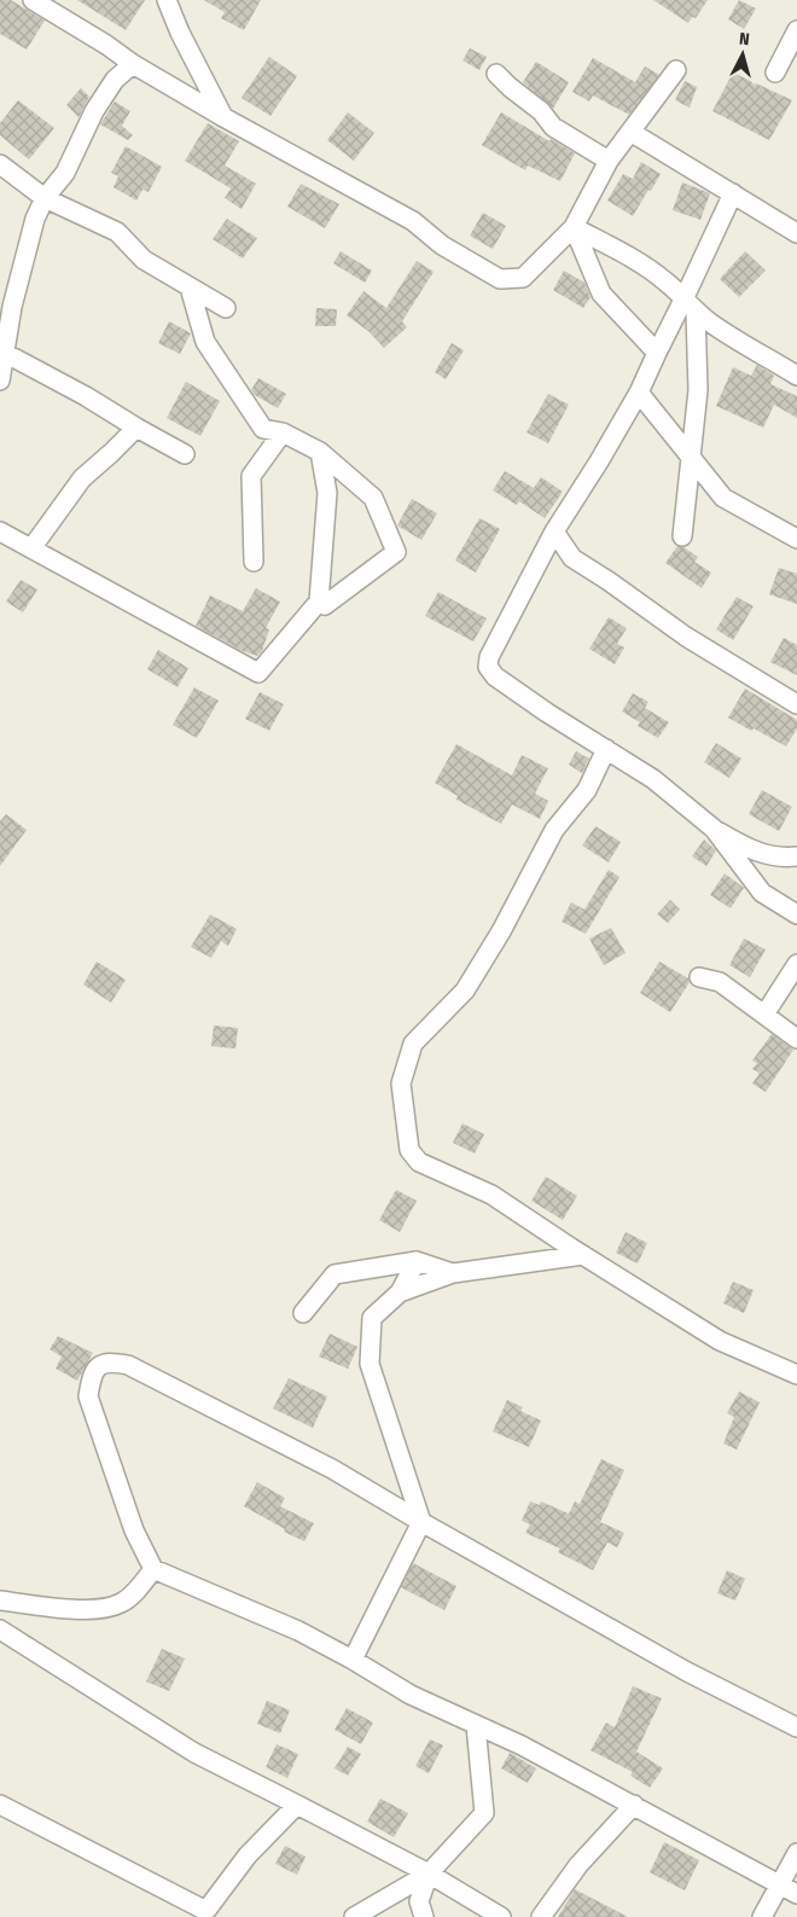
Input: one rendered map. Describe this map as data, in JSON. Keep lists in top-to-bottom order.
{
  "north": "top"
}
